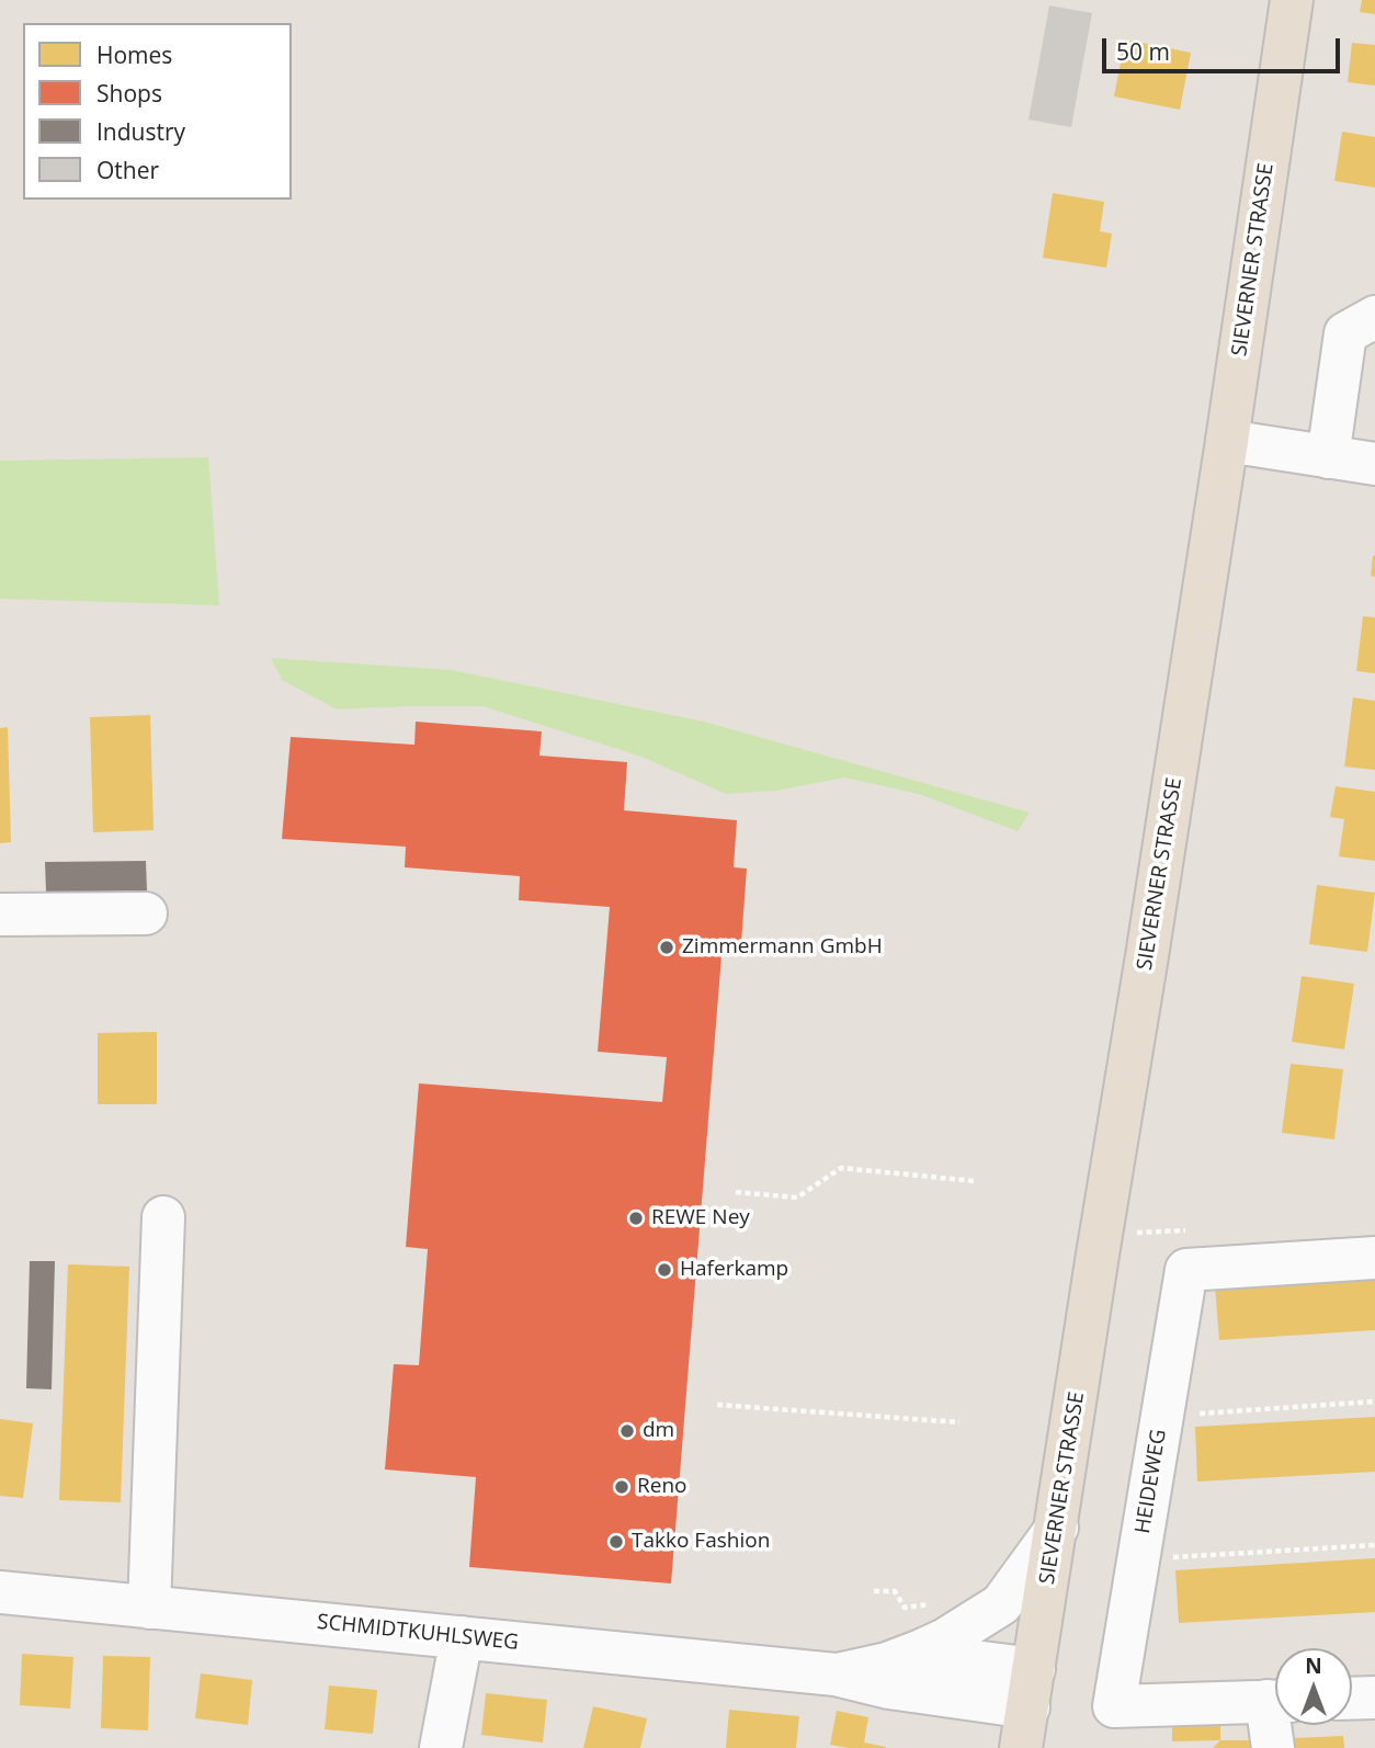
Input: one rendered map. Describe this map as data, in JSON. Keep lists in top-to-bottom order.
{
  "streets": {
    "main road": ["SIEVERNER STRASSE"],
    "street": ["HEIDEWEG", "SCHMIDTKUHLSWEG"]
  },
  "crossings": [
    ["SIEVERNER STRASSE", "SCHMIDTKUHLSWEG"]
  ],
  "places": [
    "Zimmermann GmbH",
    "REWE Ney",
    "Haferkamp",
    "dm",
    "Reno",
    "Takko Fashion"
  ],
  "legend": [
    "Homes",
    "Shops",
    "Industry",
    "Other"
  ],
  "scale_bar": "50 m",
  "north": "top"
}
